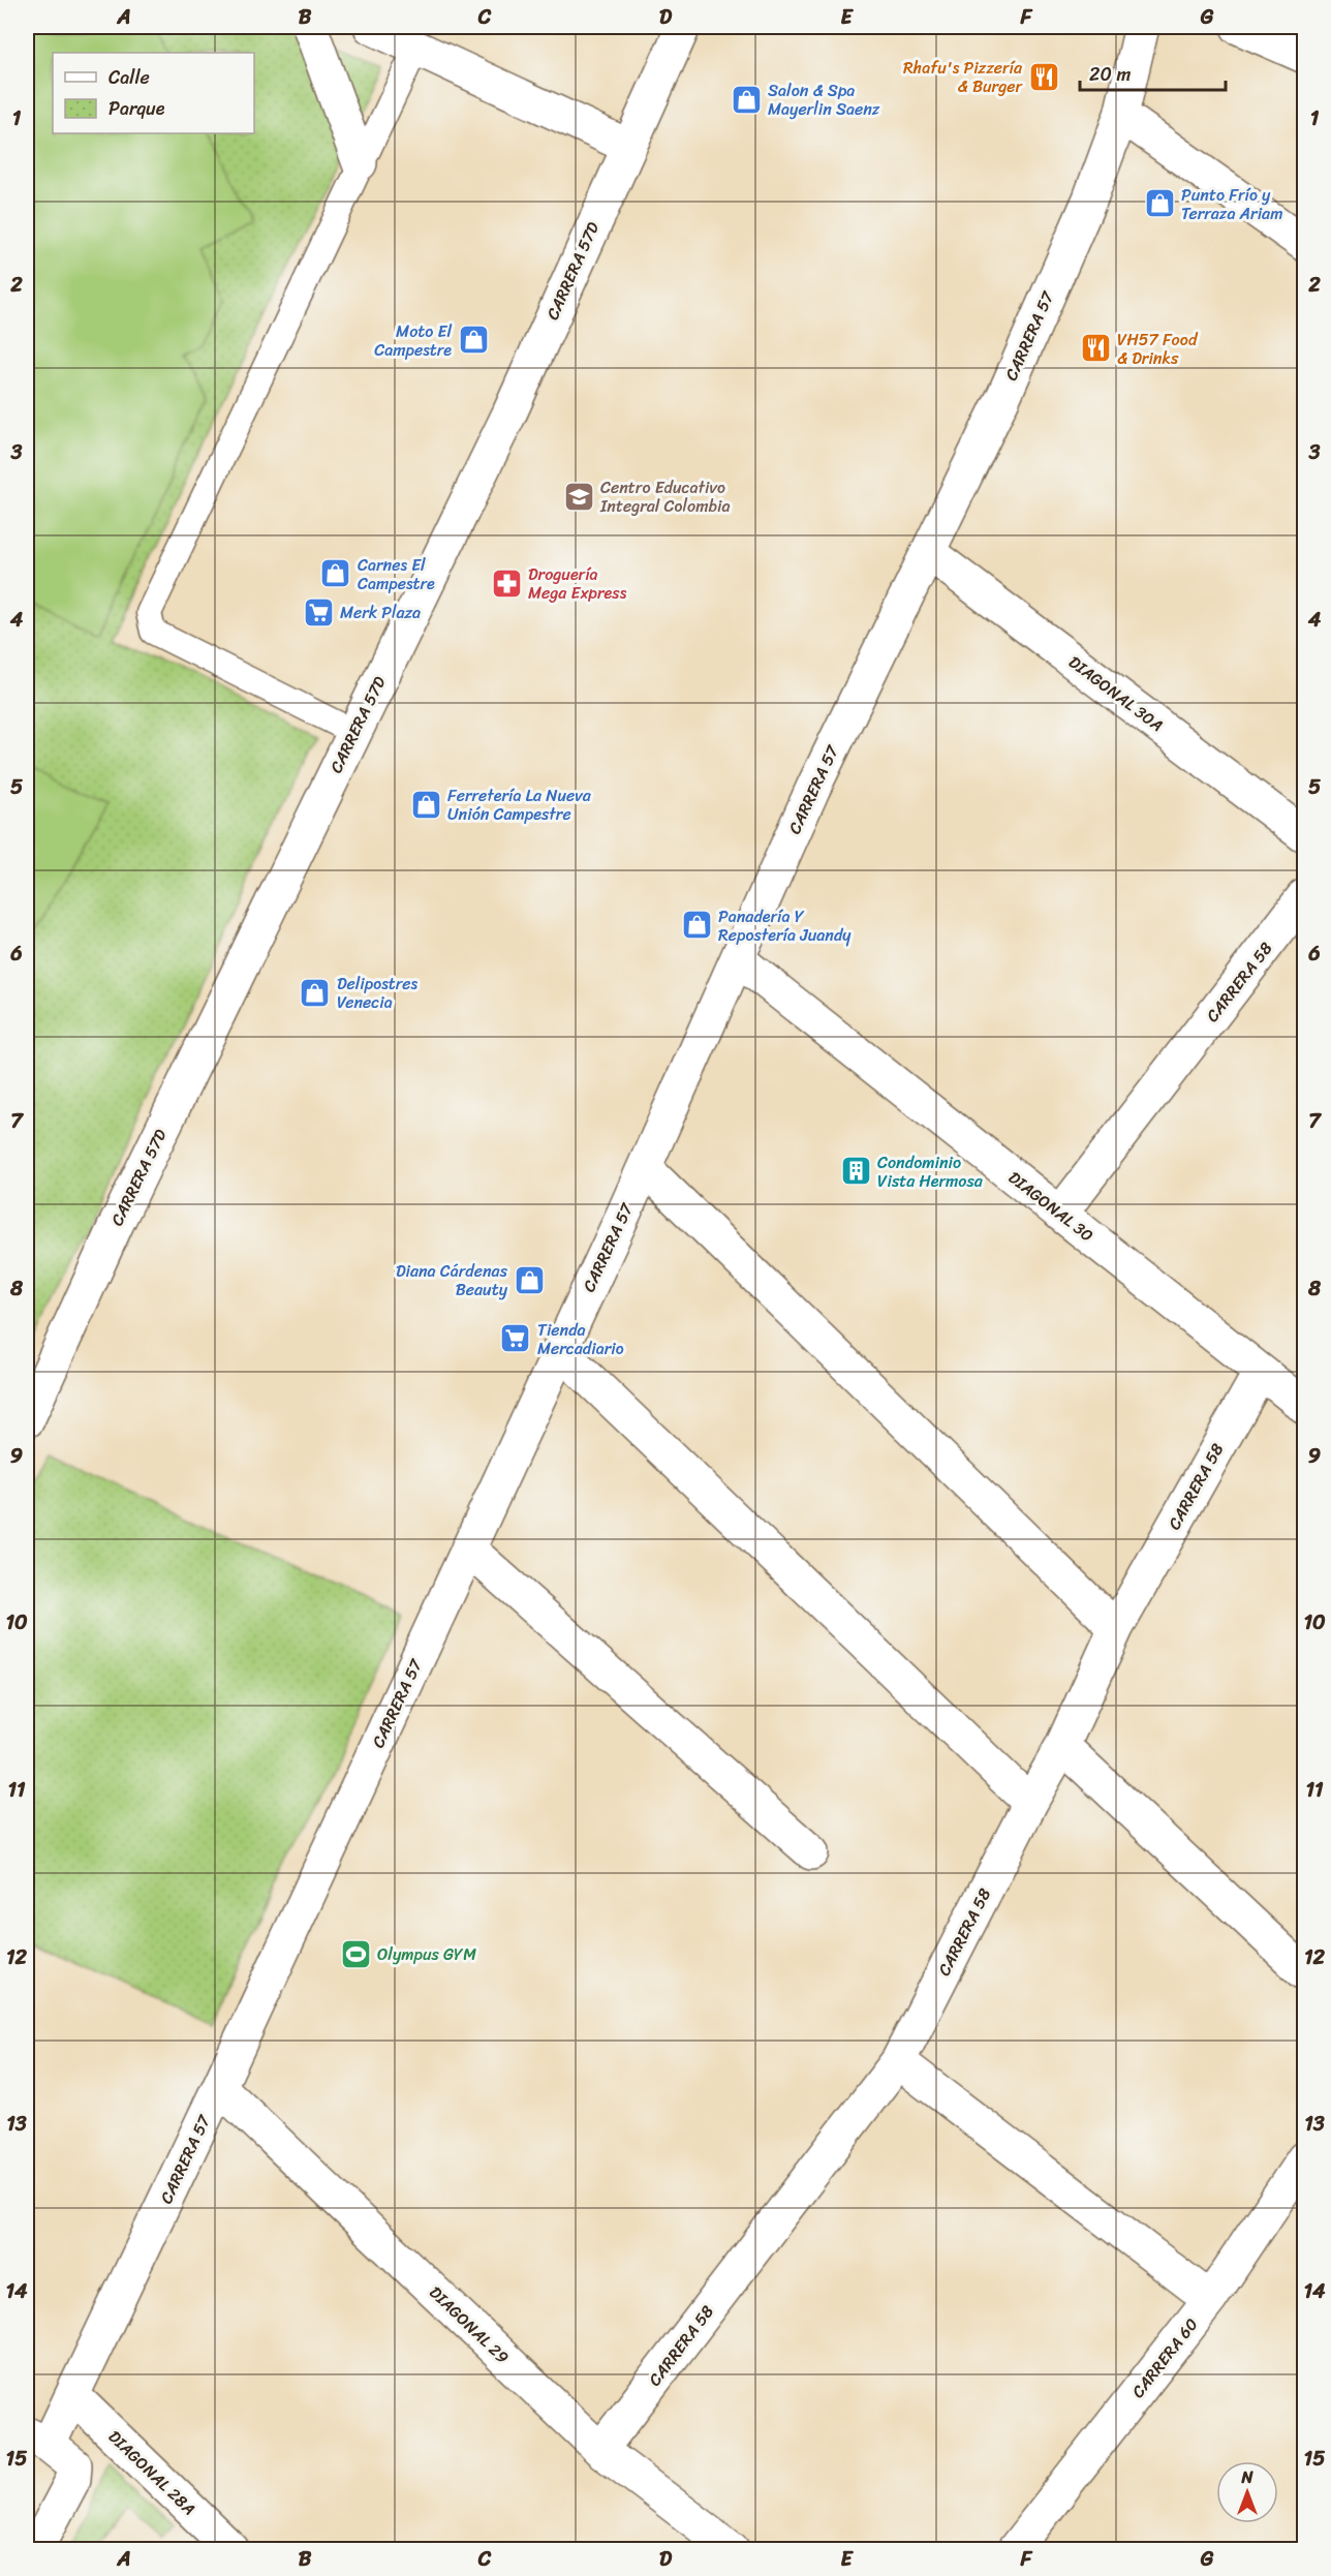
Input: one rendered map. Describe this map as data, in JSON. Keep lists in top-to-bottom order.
{
  "streets": {
    "street": [
      "CARRERA 57D",
      "CARRERA 57",
      "DIAGONAL 30A",
      "CARRERA 58",
      "DIAGONAL 30",
      "DIAGONAL 29",
      "CARRERA 60",
      "DIAGONAL 28A"
    ]
  },
  "crossings": [
    ["CARRERA 57", "DIAGONAL 30A"],
    ["CARRERA 57", "DIAGONAL 30"],
    ["CARRERA 57", "DIAGONAL 29"],
    ["CARRERA 57", "DIAGONAL 28A"],
    ["CARRERA 58", "DIAGONAL 30"],
    ["CARRERA 58", "DIAGONAL 29"]
  ],
  "places": {
    "restaurant": ["Rhafu's Pizzería & Burger", "VH57 Food & Drinks"],
    "shop": [
      "Salon & Spa Mayerlin Saenz",
      "Punto Frío y Terraza Ariam",
      "Moto El Campestre",
      "Carnes El Campestre",
      "Ferretería La Nueva Unión Campestre",
      "Panadería Y Repostería Juandy",
      "Delipostres Venecia",
      "Diana Cárdenas Beauty"
    ],
    "school or university": ["Centro Educativo Integral Colombia"],
    "pharmacy": ["Droguería Mega Express"],
    "supermarket": ["Merk Plaza", "Tienda Mercadiario"],
    "building": ["Condominio Vista Hermosa"],
    "sports": ["Olympus GYM"]
  },
  "legend": ["Calle", "Parque"],
  "scale_bar": "20 m",
  "north": "top",
  "grid": {
    "columns": [
      "A",
      "B",
      "C",
      "D",
      "E",
      "F",
      "G"
    ],
    "rows": [
      "1",
      "2",
      "3",
      "4",
      "5",
      "6",
      "7",
      "8",
      "9",
      "10",
      "11",
      "12",
      "13",
      "14",
      "15"
    ]
  }
}
